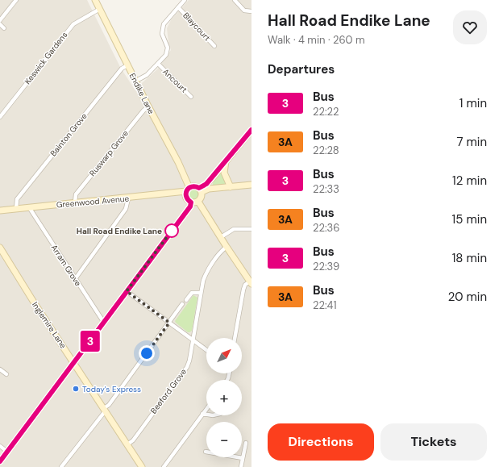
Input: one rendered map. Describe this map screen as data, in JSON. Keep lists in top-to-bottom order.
{
  "streets": {
    "street": [
      "Blaycourt",
      "Keswick Gardens",
      "Ancourt",
      "Endike Lane",
      "Bainton Grove",
      "Ruswarp Grove",
      "Greenwood Avenue",
      "Arram Grove",
      "Inglemire Lane",
      "Beeford Grove"
    ]
  },
  "crossings": [
    ["Keswick Gardens", "Endike Lane"],
    ["Endike Lane", "Bainton Grove"],
    ["Endike Lane", "Ruswarp Grove"],
    ["Endike Lane", "Greenwood Avenue"],
    ["Bainton Grove", "Greenwood Avenue"],
    ["Ruswarp Grove", "Greenwood Avenue"],
    ["Greenwood Avenue", "Arram Grove"],
    ["Inglemire Lane", "Beeford Grove"]
  ],
  "places": ["Hall Road Endike Lane", "Today's Express"],
  "lines": ["bus line 3"],
  "north": "top right",
  "page": {
    "on_map": "3",
    "heading": [
      ["Hall Road Endike Lane", "Walk · 4 min · 260 m"],
      "Departures"
    ],
    "list": [
      {
        "mark": "3",
        "name": "Bus",
        "note": "22:22",
        "value": "1 min"
      },
      {
        "mark": "3A",
        "name": "Bus",
        "note": "22:28",
        "value": "7 min"
      },
      {
        "mark": "3",
        "name": "Bus",
        "note": "22:33",
        "value": "12 min"
      },
      {
        "mark": "3A",
        "name": "Bus",
        "note": "22:36",
        "value": "15 min"
      },
      {
        "mark": "3",
        "name": "Bus",
        "note": "22:39",
        "value": "18 min"
      },
      {
        "mark": "3A",
        "name": "Bus",
        "note": "22:41",
        "value": "20 min"
      }
    ],
    "map_buttons": ["+", "−"],
    "buttons": ["Directions", "Tickets"]
  }
}
